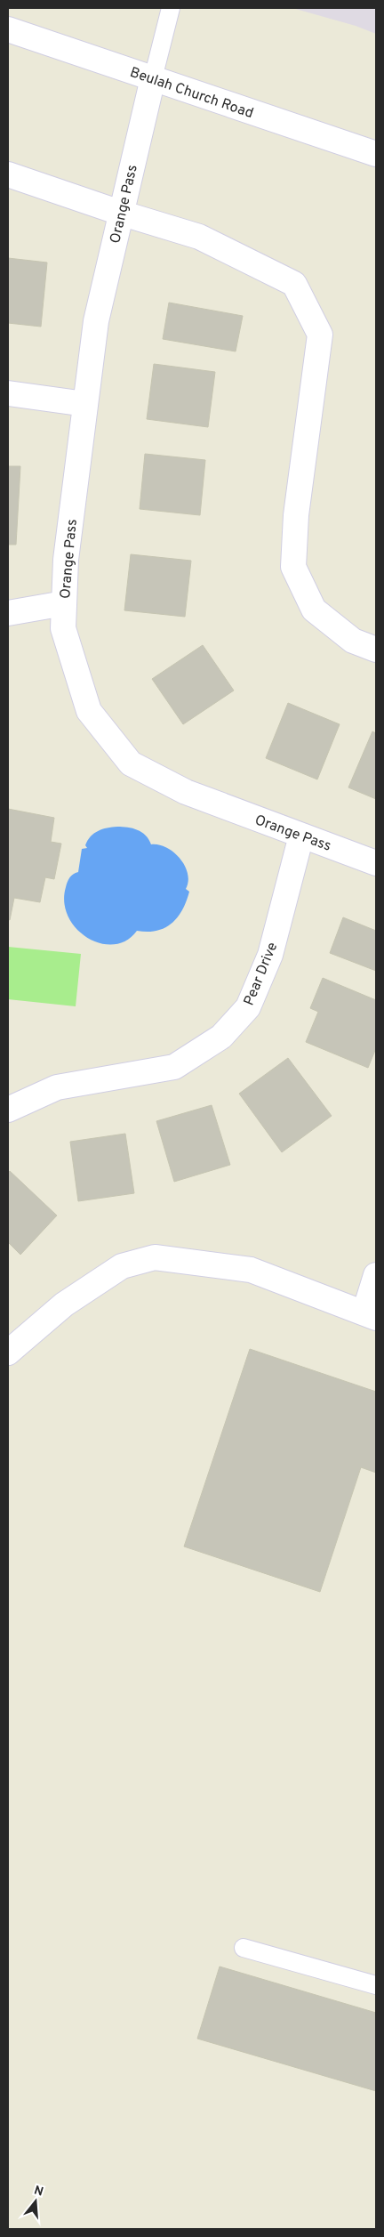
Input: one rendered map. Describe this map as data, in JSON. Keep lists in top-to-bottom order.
{
  "streets": {
    "street": ["Beulah Church Road", "Orange Pass", "Pear Drive"]
  },
  "crossings": [
    ["Beulah Church Road", "Orange Pass"],
    ["Orange Pass", "Pear Drive"]
  ],
  "north": "top"
}
